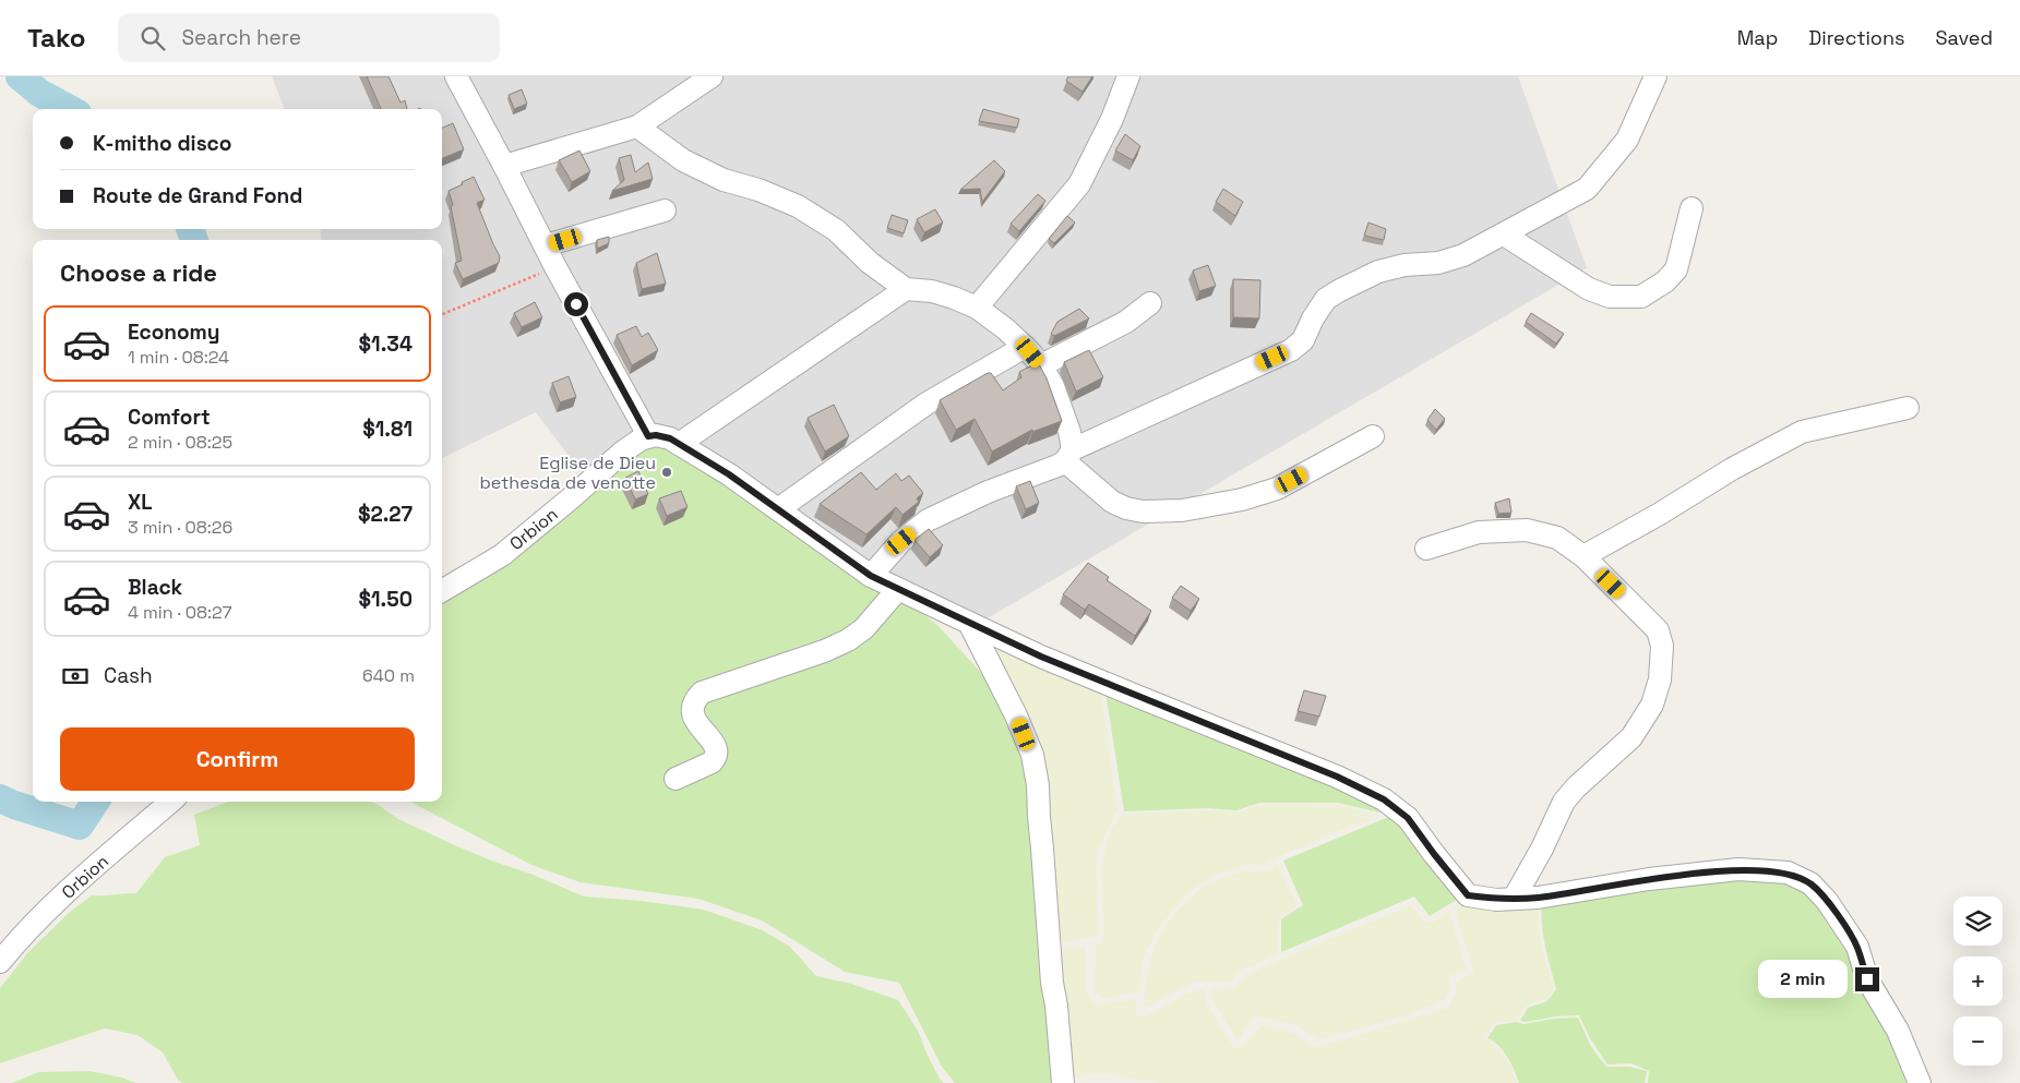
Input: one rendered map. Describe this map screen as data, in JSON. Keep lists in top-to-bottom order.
{
  "streets": {
    "street": ["Orbion"]
  },
  "places": ["Eglise de Dieu bethesda de venotte"],
  "page": {
    "header": "Tako",
    "search": "Search here",
    "nav": ["Map", "Directions", "Saved"],
    "banner": ["K-mitho disco", "Route de Grand Fond"],
    "heading": "Choose a ride",
    "list": [
      {
        "name": "Economy",
        "note": "1 min · 08:24",
        "value": "$1.34"
      },
      {
        "name": "Comfort",
        "note": "2 min · 08:25",
        "value": "$1.81"
      },
      {
        "name": "XL",
        "note": "3 min · 08:26",
        "value": "$2.27"
      },
      {
        "name": "Black",
        "note": "4 min · 08:27",
        "value": "$1.50"
      }
    ],
    "pay": ["Cash", "640 m"],
    "buttons": "Confirm",
    "map_buttons": ["+", "−"],
    "bubble": "2 min"
  }
}
